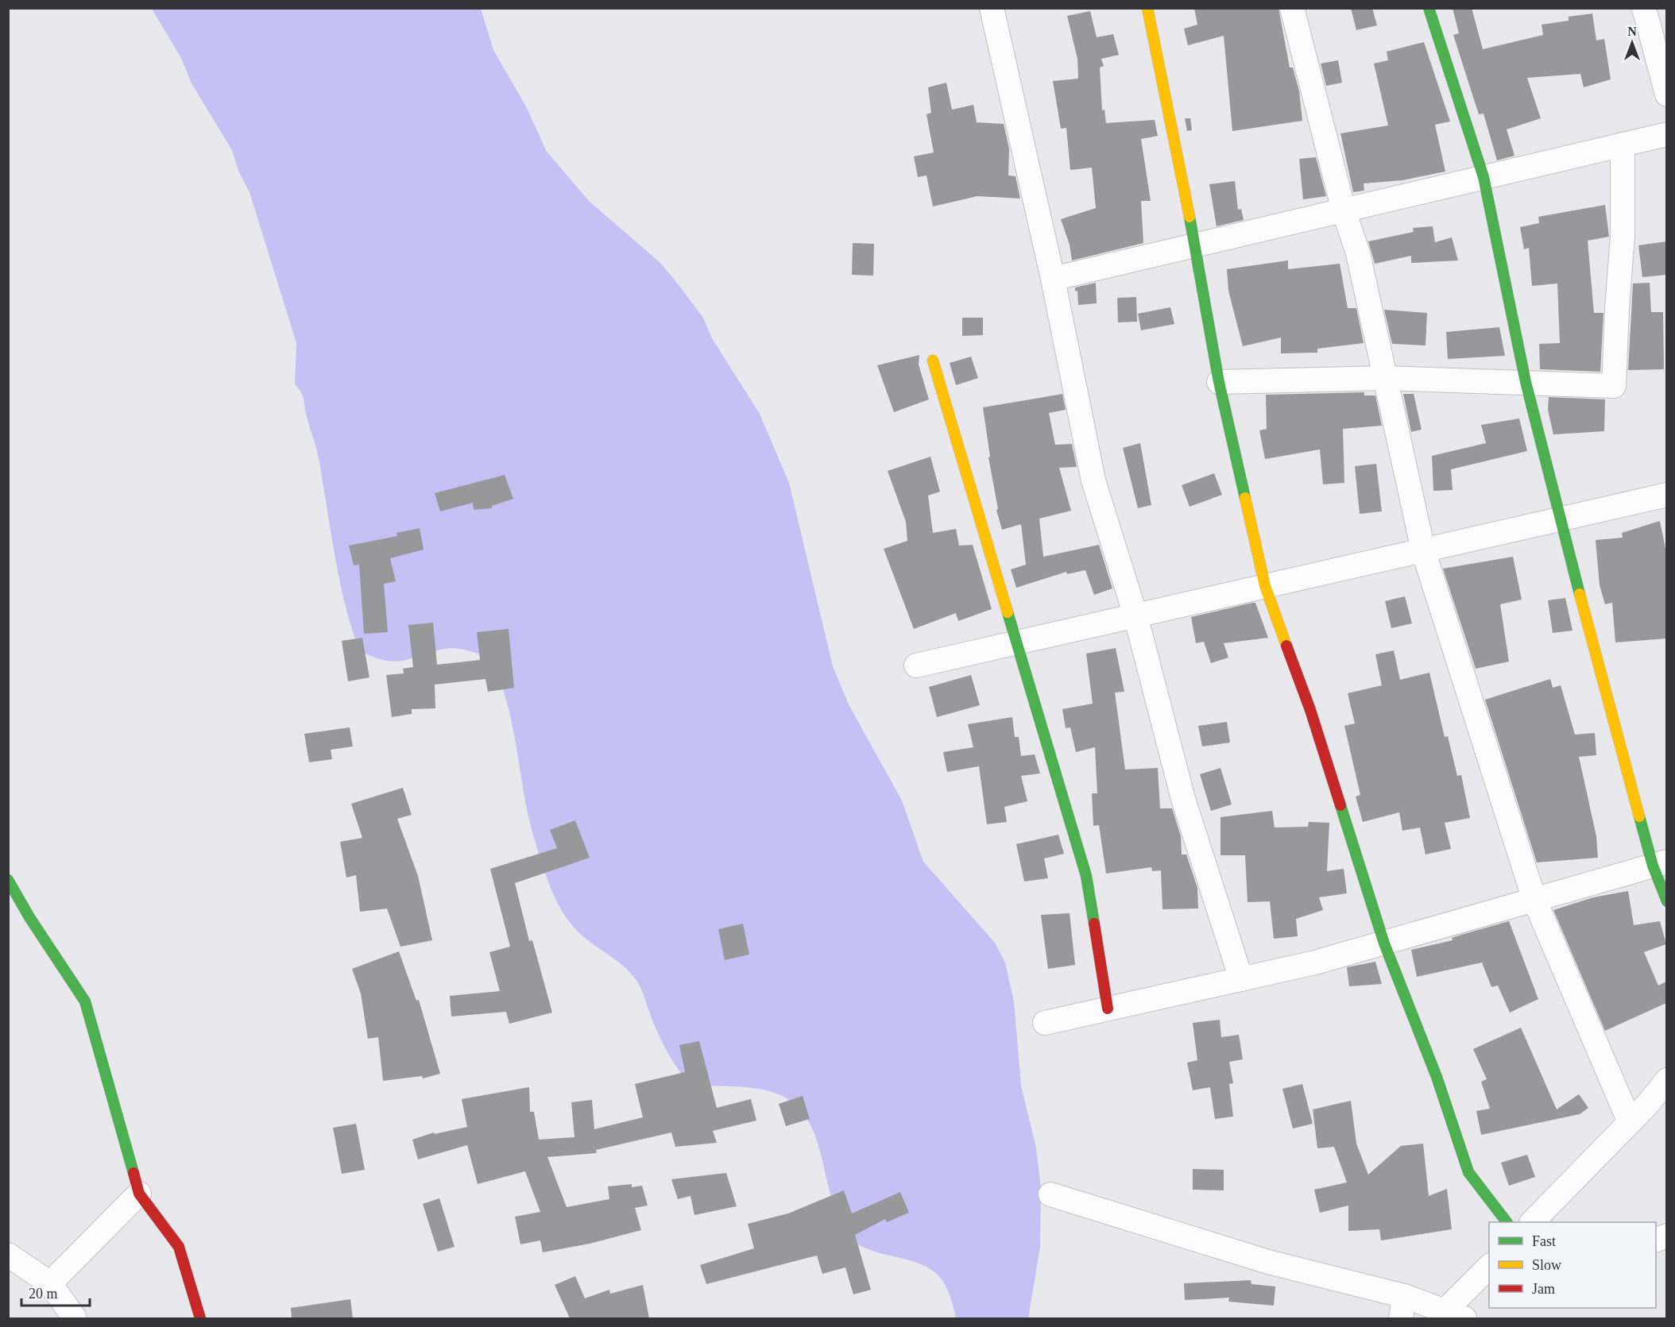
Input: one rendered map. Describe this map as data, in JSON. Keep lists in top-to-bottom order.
{
  "legend": ["Fast", "Slow", "Jam"],
  "scale_bar": "20 m",
  "north": "top"
}
